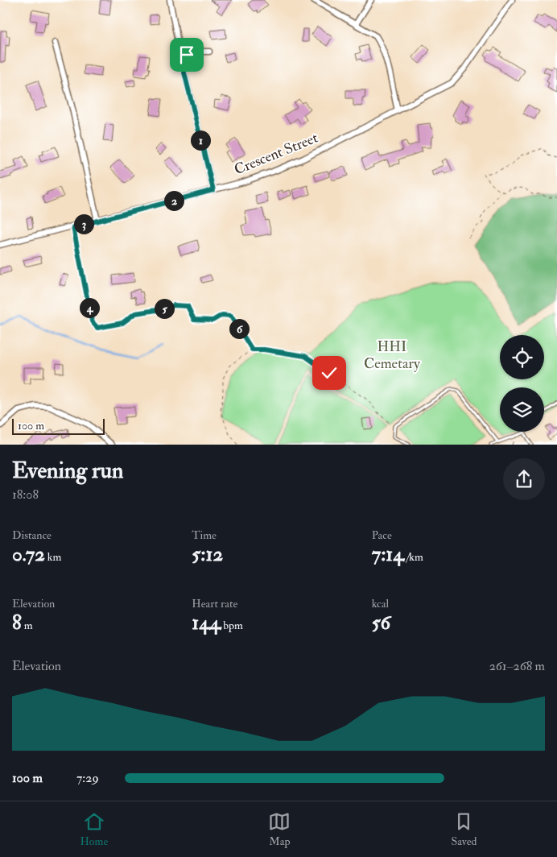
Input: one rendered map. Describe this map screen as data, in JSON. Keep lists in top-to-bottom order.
{
  "streets": {
    "street": ["Crescent Street"]
  },
  "parks": ["HHI Cemetary"],
  "scale_bar": "100 m",
  "page": {
    "pins": [
      "1",
      "2",
      "3",
      "4",
      "5",
      "6"
    ],
    "scale": "100 m",
    "heading": ["Evening run", "18:08"],
    "stats": [
      ["Distance", "0.72 km"],
      ["Time", "5:12"],
      ["Pace", "7:14 /km"],
      ["Elevation", "8 m"],
      ["Heart rate", "144 bpm"],
      ["kcal", "56"]
    ],
    "chart": ["Elevation", "261–268 m"],
    "list": [
      {
        "name": "100 m",
        "note": "7:29"
      }
    ],
    "tabs": ["Home", "Map", "Saved"]
  }
}
